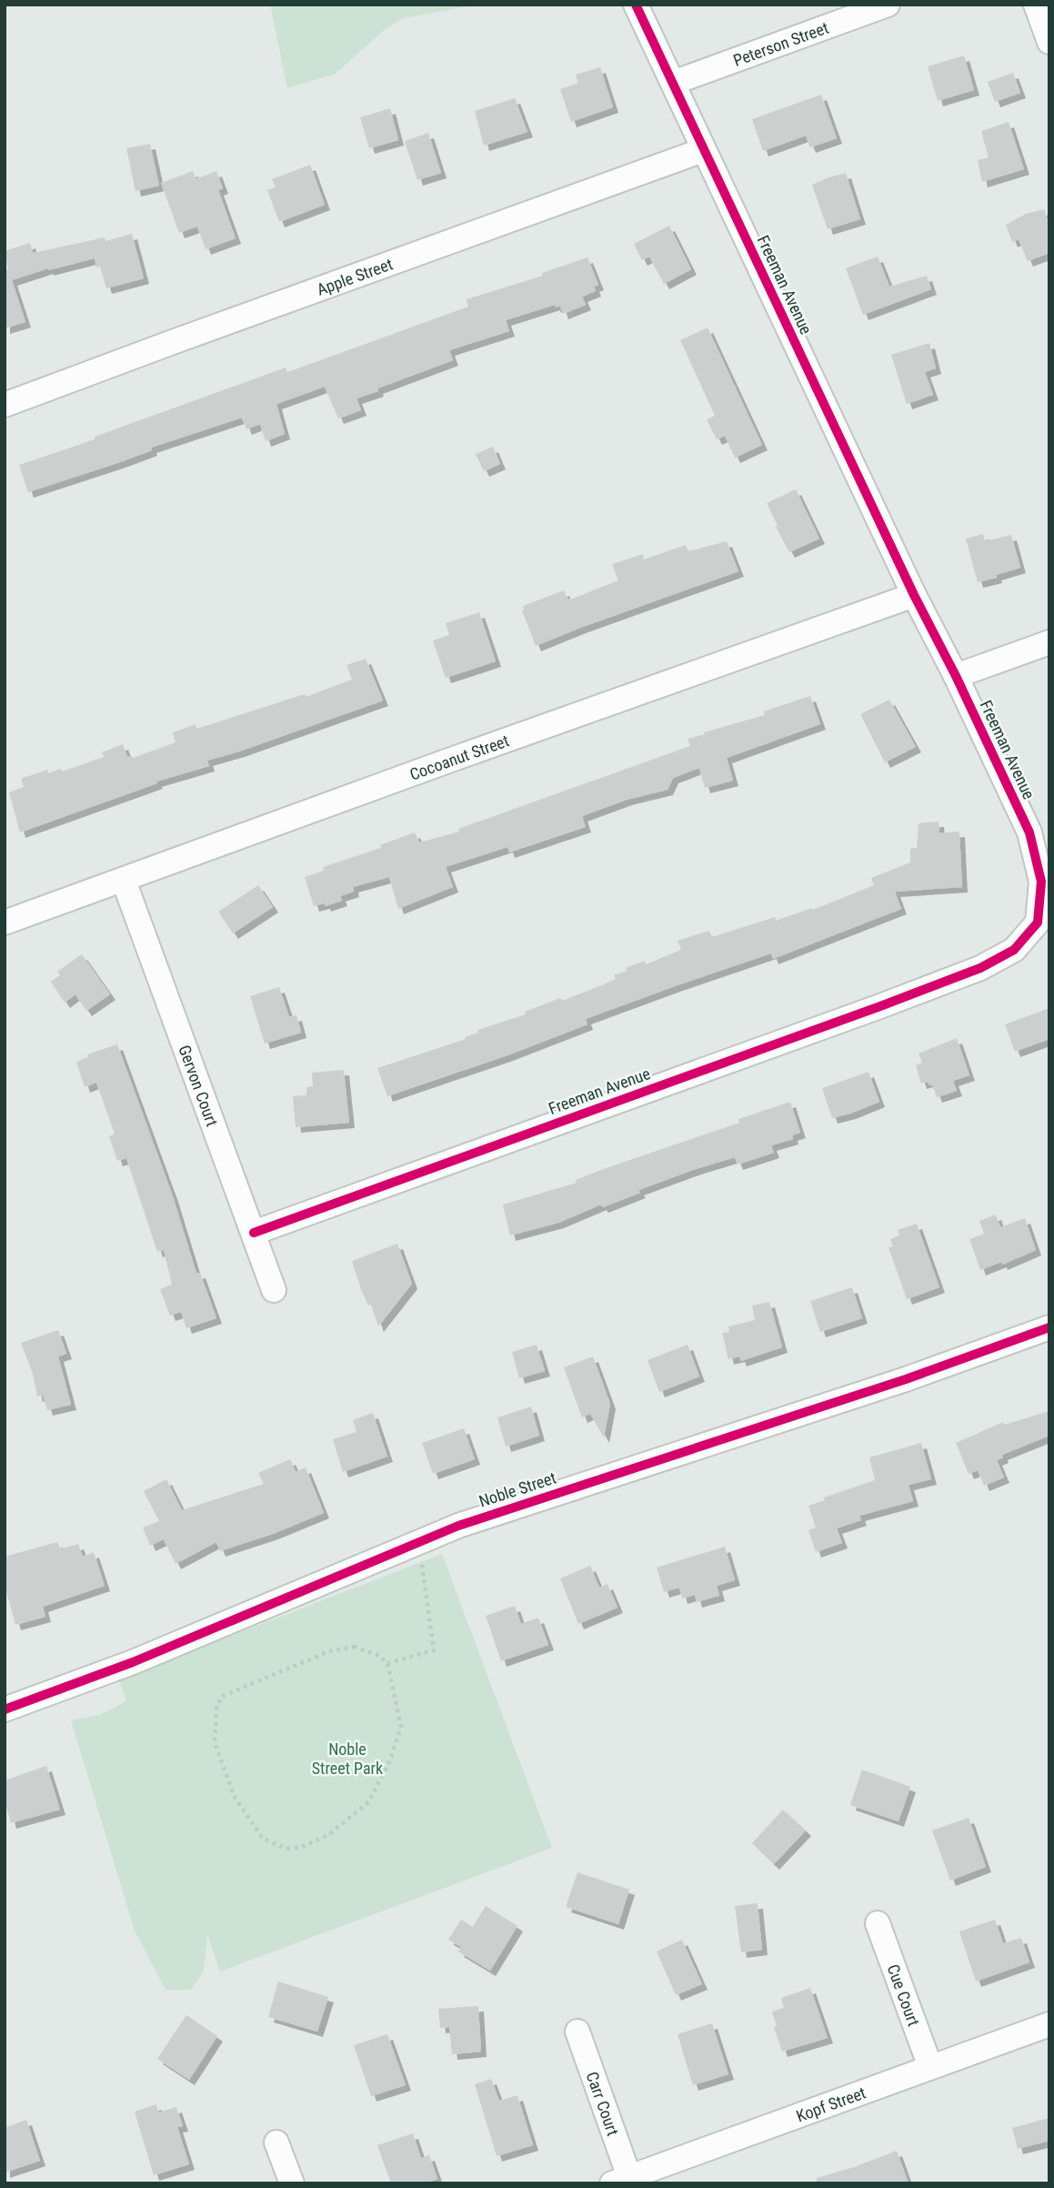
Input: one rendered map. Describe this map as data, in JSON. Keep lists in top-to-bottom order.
{
  "streets": {
    "street": [
      "Peterson Street",
      "Apple Street",
      "Freeman Avenue",
      "Cocoanut Street",
      "Gervon Court",
      "Noble Street",
      "Cue Court",
      "Kopf Street",
      "Carr Court"
    ]
  },
  "crossings": [
    ["Peterson Street", "Freeman Avenue"],
    ["Apple Street", "Freeman Avenue"],
    ["Freeman Avenue", "Cocoanut Street"],
    ["Freeman Avenue", "Gervon Court"],
    ["Cocoanut Street", "Gervon Court"],
    ["Cue Court", "Kopf Street"],
    ["Kopf Street", "Carr Court"]
  ],
  "parks": ["Noble Street Park"]
}
